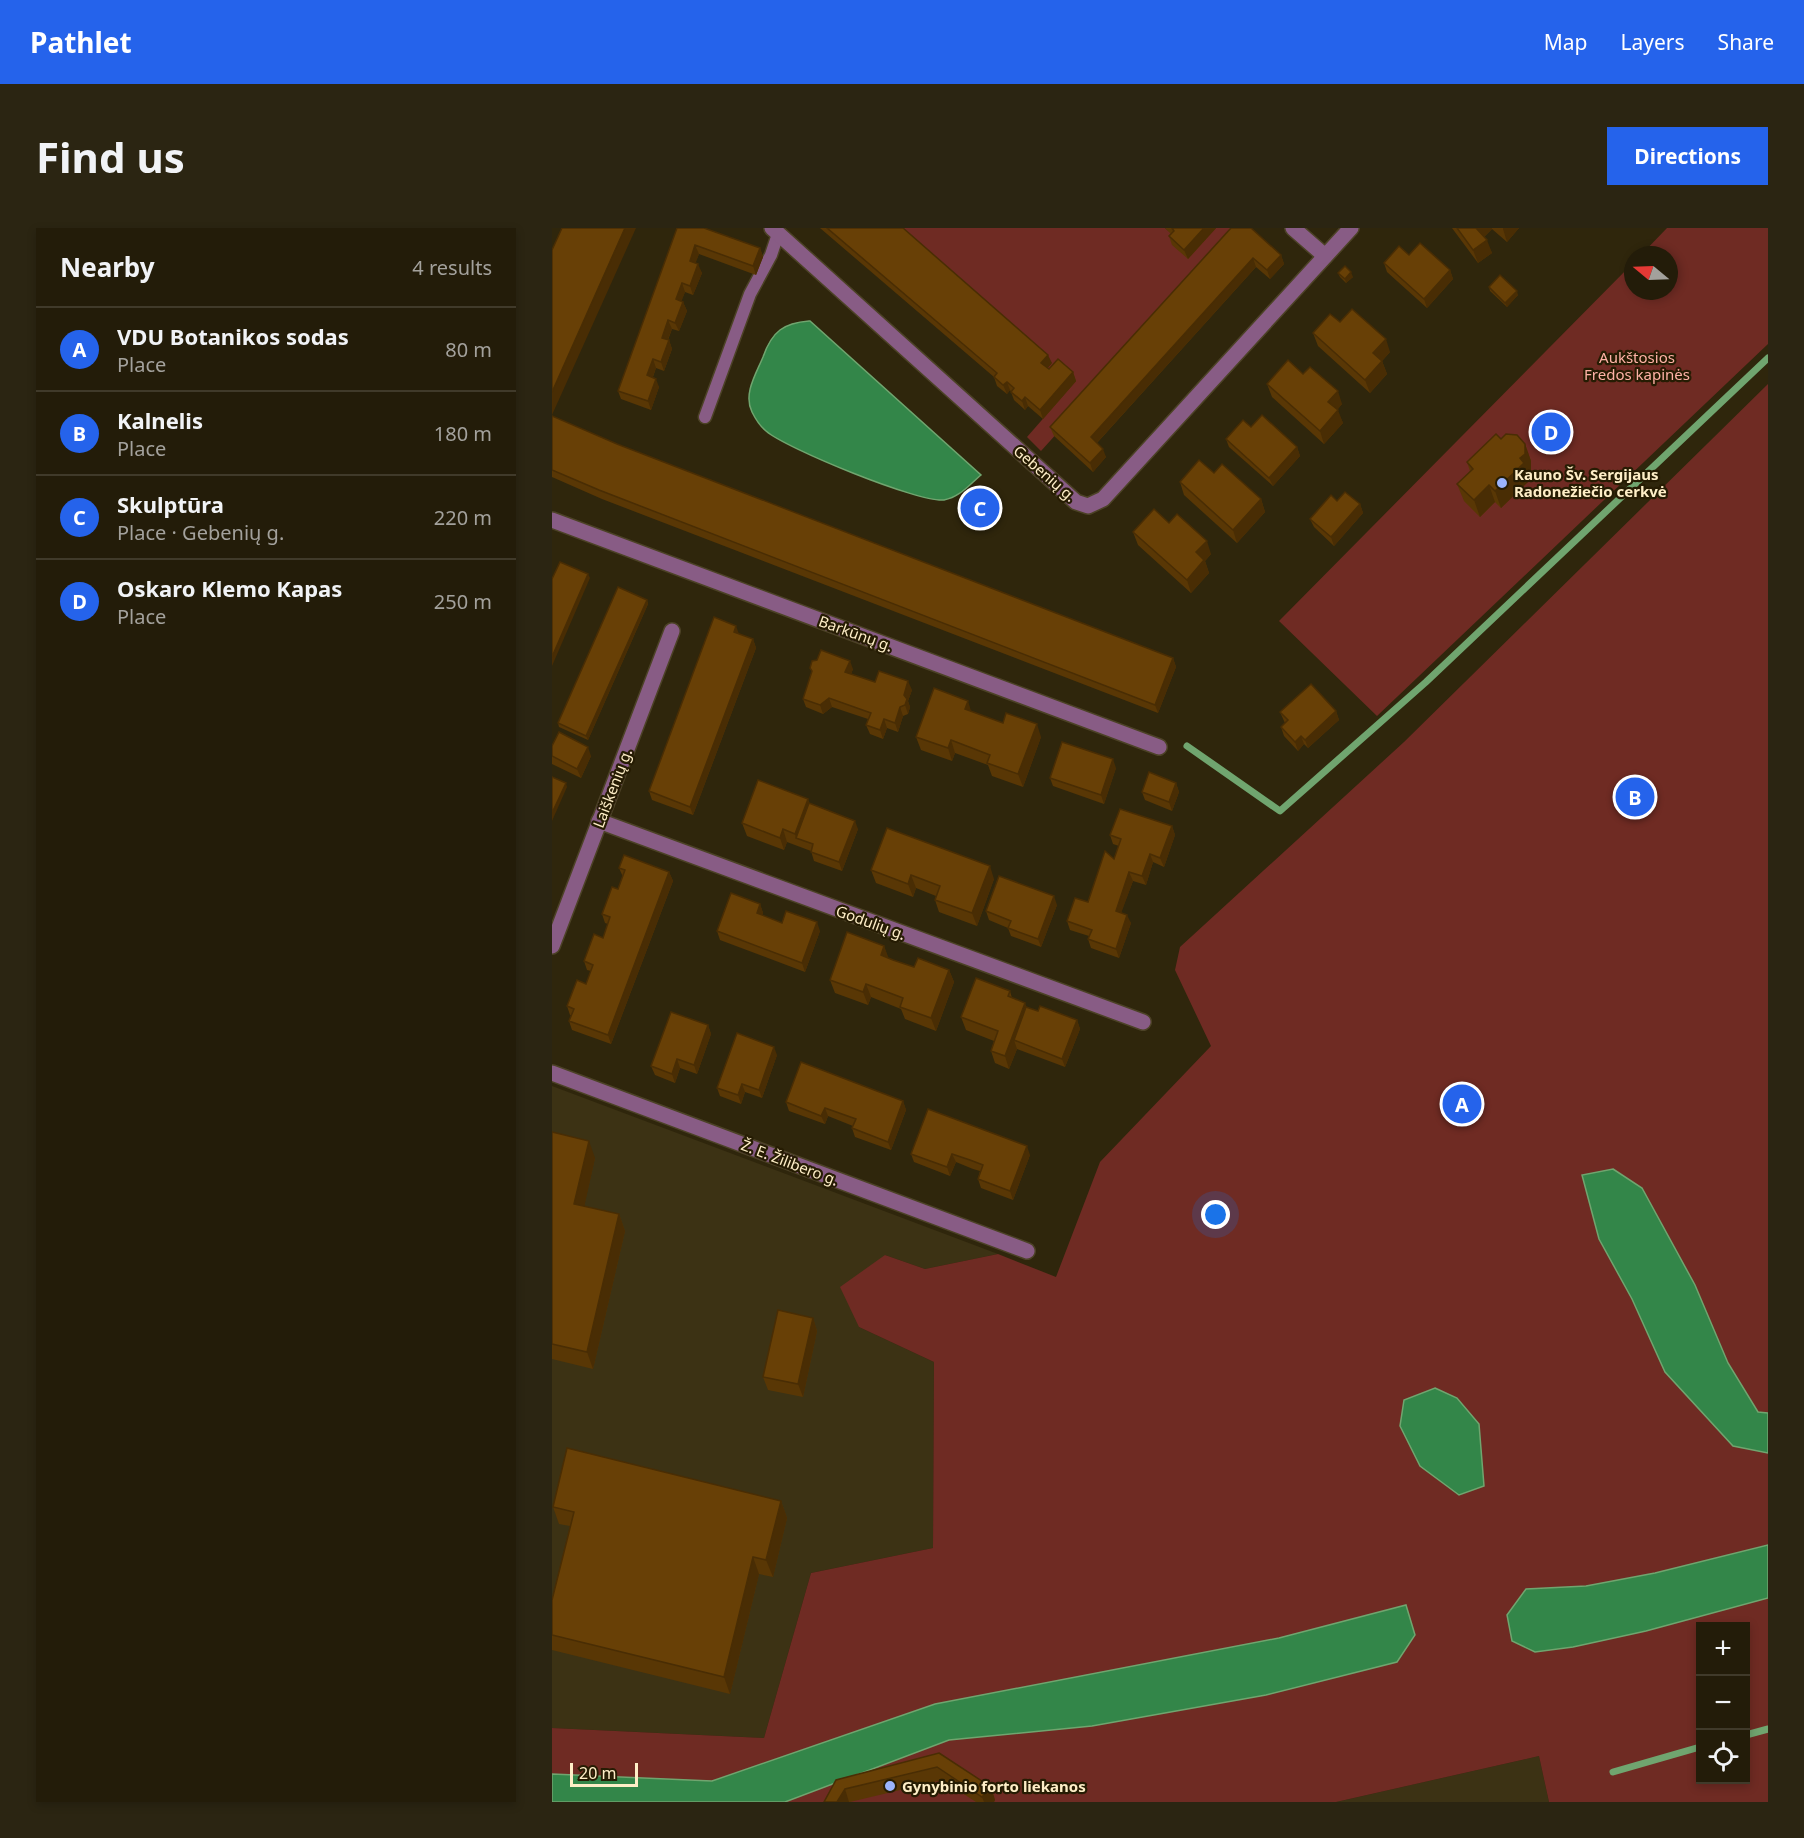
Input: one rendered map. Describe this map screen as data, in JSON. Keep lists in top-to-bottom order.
{
  "streets": {
    "street": [
      "Gebenių g.",
      "Barkūnų g.",
      "Laiškenių g.",
      "Godulių g.",
      "Ž. E. Žilibero g."
    ]
  },
  "crossings": [
    ["Laiškenių g.", "Godulių g."]
  ],
  "parks": ["Aukštosios Fredos kapinės"],
  "places": ["Kauno Šv. Sergijaus Radonežiečio cerkvė", "Gynybinio forto liekanos"],
  "scale_bar": "20 m",
  "north": "left",
  "page": {
    "header": "Pathlet",
    "nav": ["Map", "Layers", "Share"],
    "buttons": "Directions",
    "title": "Find us",
    "heading": ["Nearby", "4 results"],
    "list": [
      {
        "mark": "A",
        "name": "VDU Botanikos sodas",
        "note": "Place",
        "value": "80 m"
      },
      {
        "mark": "B",
        "name": "Kalnelis",
        "note": "Place",
        "value": "180 m"
      },
      {
        "mark": "C",
        "name": "Skulptūra",
        "note": "Place · Gebenių g.",
        "value": "220 m"
      },
      {
        "mark": "D",
        "name": "Oskaro Klemo Kapas",
        "note": "Place",
        "value": "250 m"
      }
    ],
    "pins": [
      "D",
      "C",
      "B",
      "A"
    ],
    "map_buttons": ["+", "−"],
    "scale": "20 m"
  }
}
